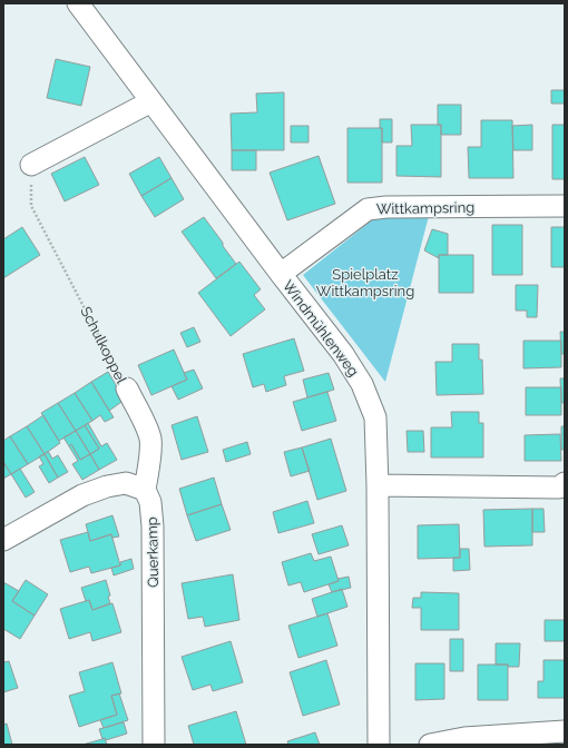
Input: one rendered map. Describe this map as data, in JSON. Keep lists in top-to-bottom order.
{
  "streets": {
    "street": [
      "Wittkampsring",
      "Windmühlenweg",
      "Schulkoppel",
      "Querkamp"
    ]
  },
  "crossings": [
    ["Wittkampsring", "Windmühlenweg"],
    ["Schulkoppel", "Querkamp"]
  ],
  "parks": ["Spielplatz Wittkampsring"]
}
